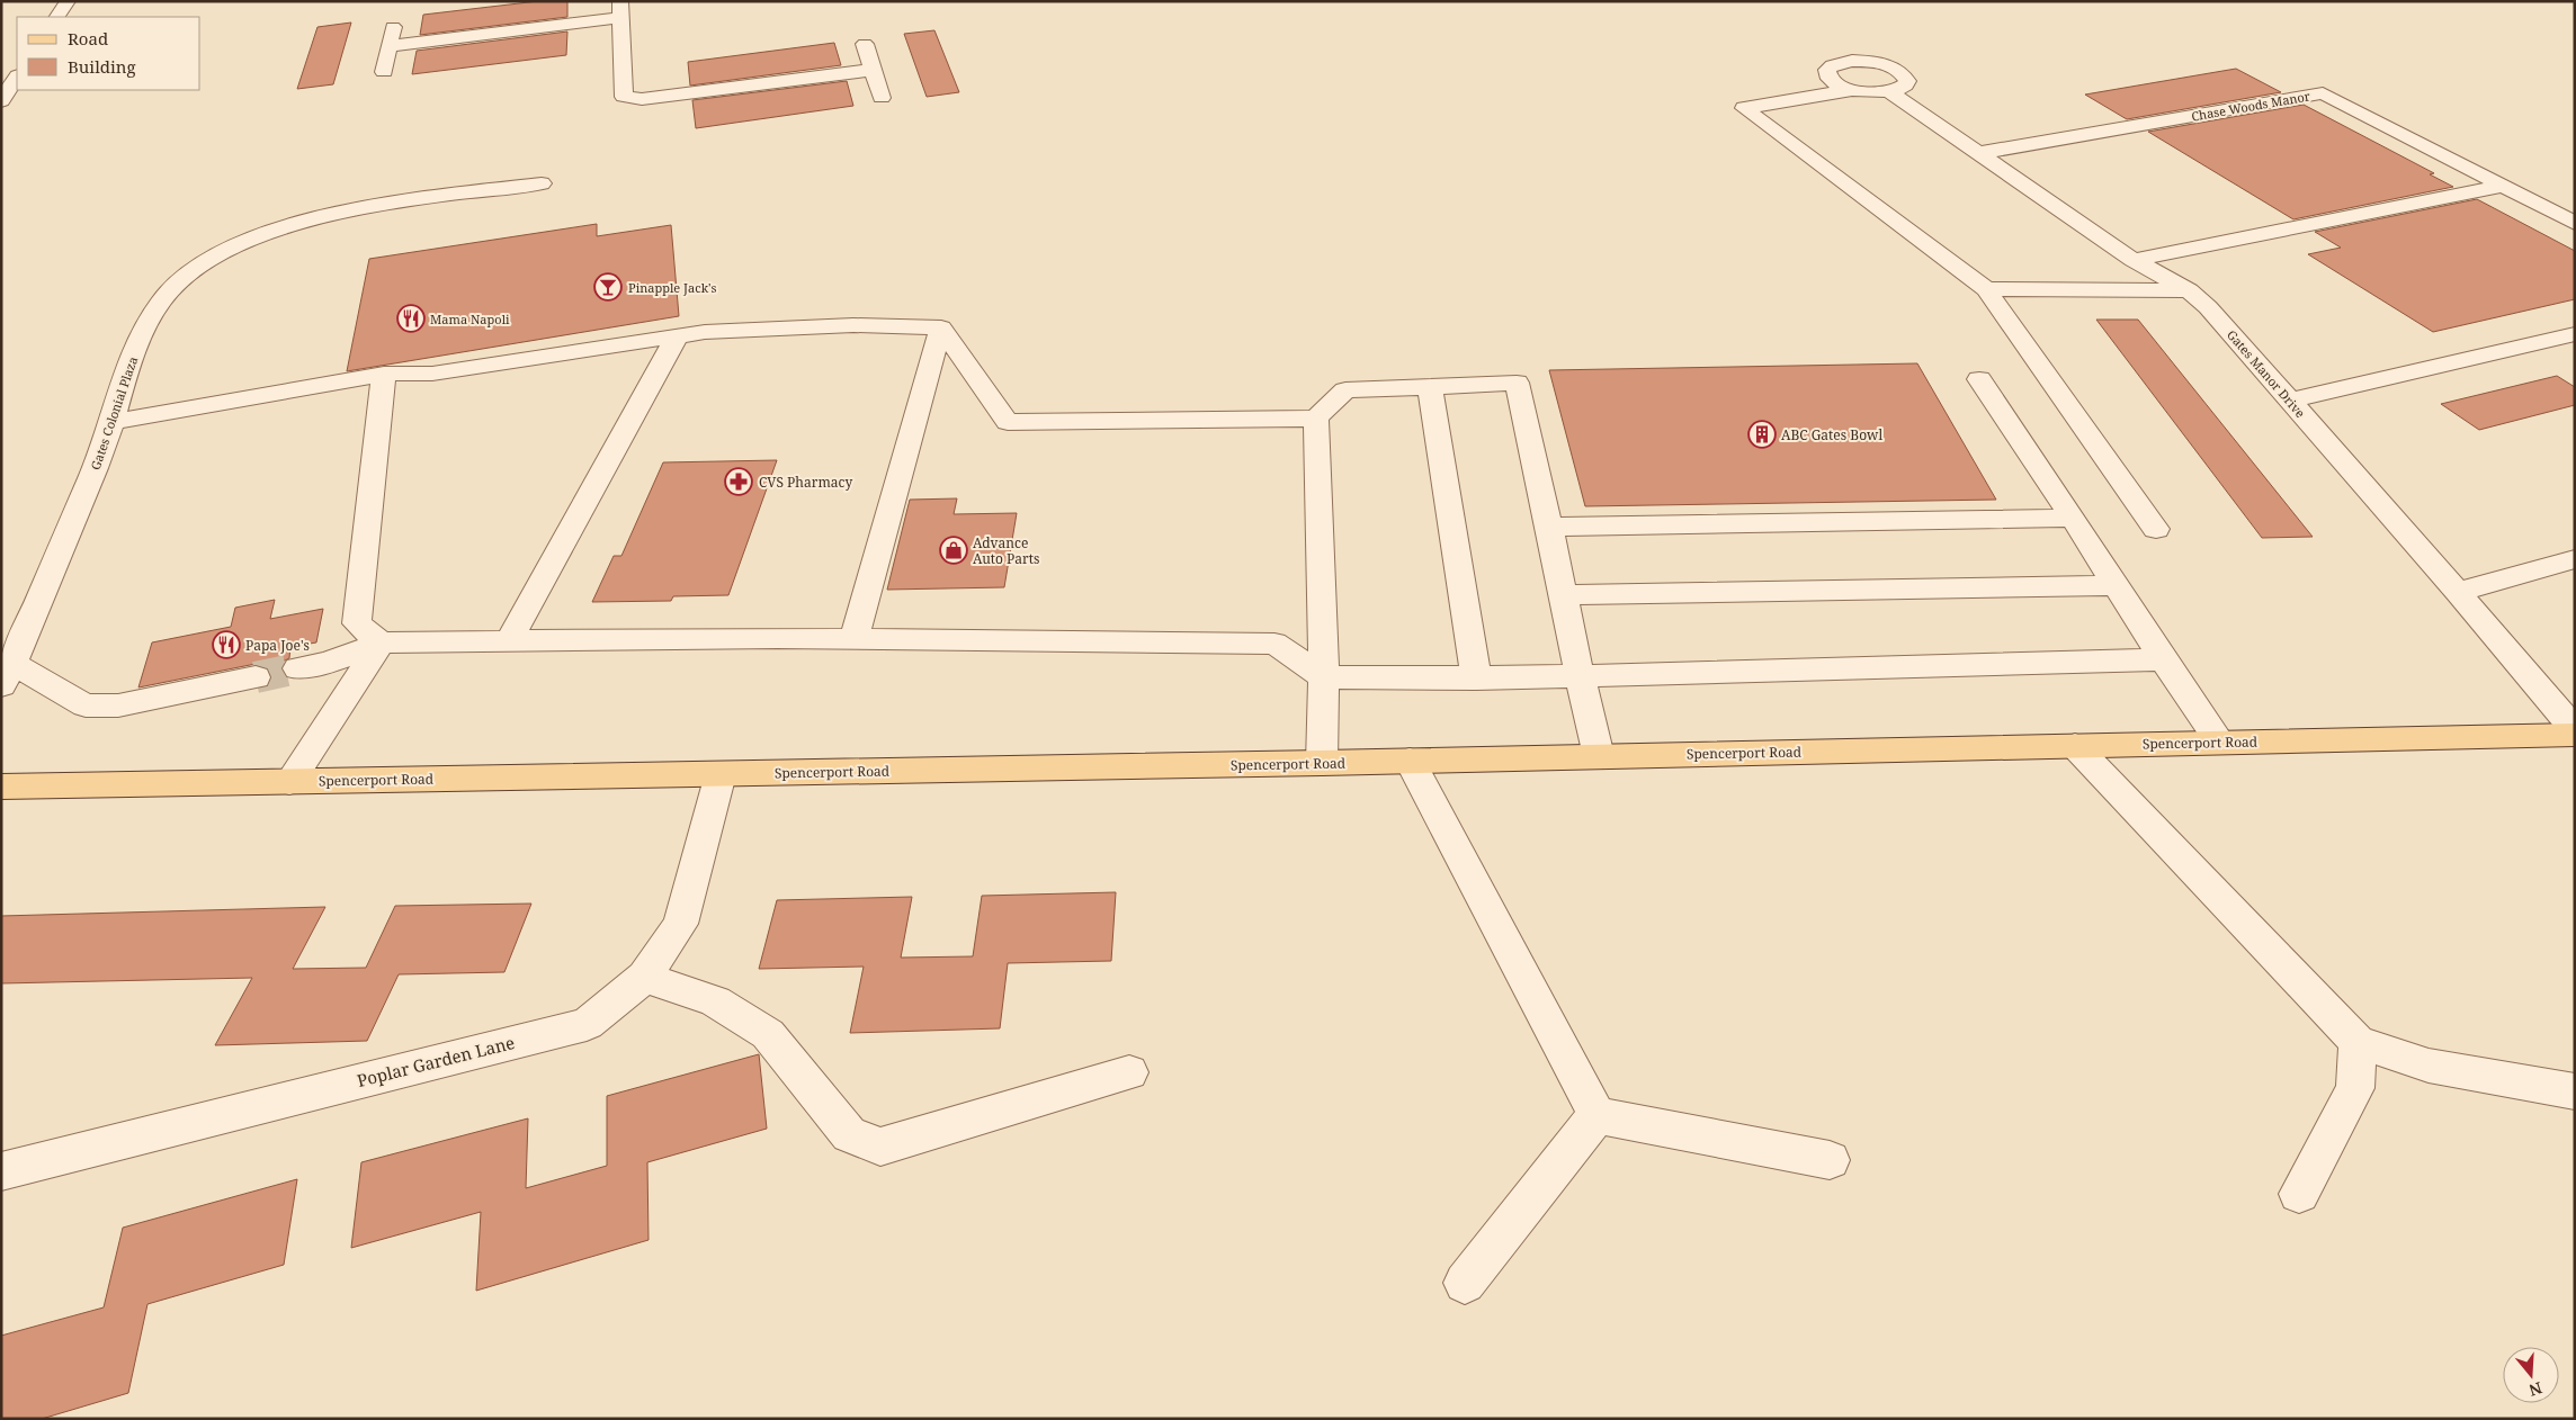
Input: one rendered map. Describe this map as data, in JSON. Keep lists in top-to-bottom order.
{
  "streets": {
    "main road": ["Spencerport Road"],
    "street": [
      "Chase Woods Manor",
      "Gates Manor Drive",
      "Gates Colonial Plaza",
      "Poplar Garden Lane"
    ]
  },
  "crossings": [
    ["Chase Woods Manor", "Gates Manor Drive"],
    ["Spencerport Road", "Poplar Garden Lane"]
  ],
  "places": {
    "bar": ["Pinapple Jack's"],
    "restaurant": ["Mama Napoli", "Papa Joe's"],
    "building": ["ABC Gates Bowl"],
    "pharmacy": ["CVS Pharmacy"],
    "shop": ["Advance Auto Parts"]
  },
  "legend": ["Road", "Building"],
  "north": "bottom"
}
